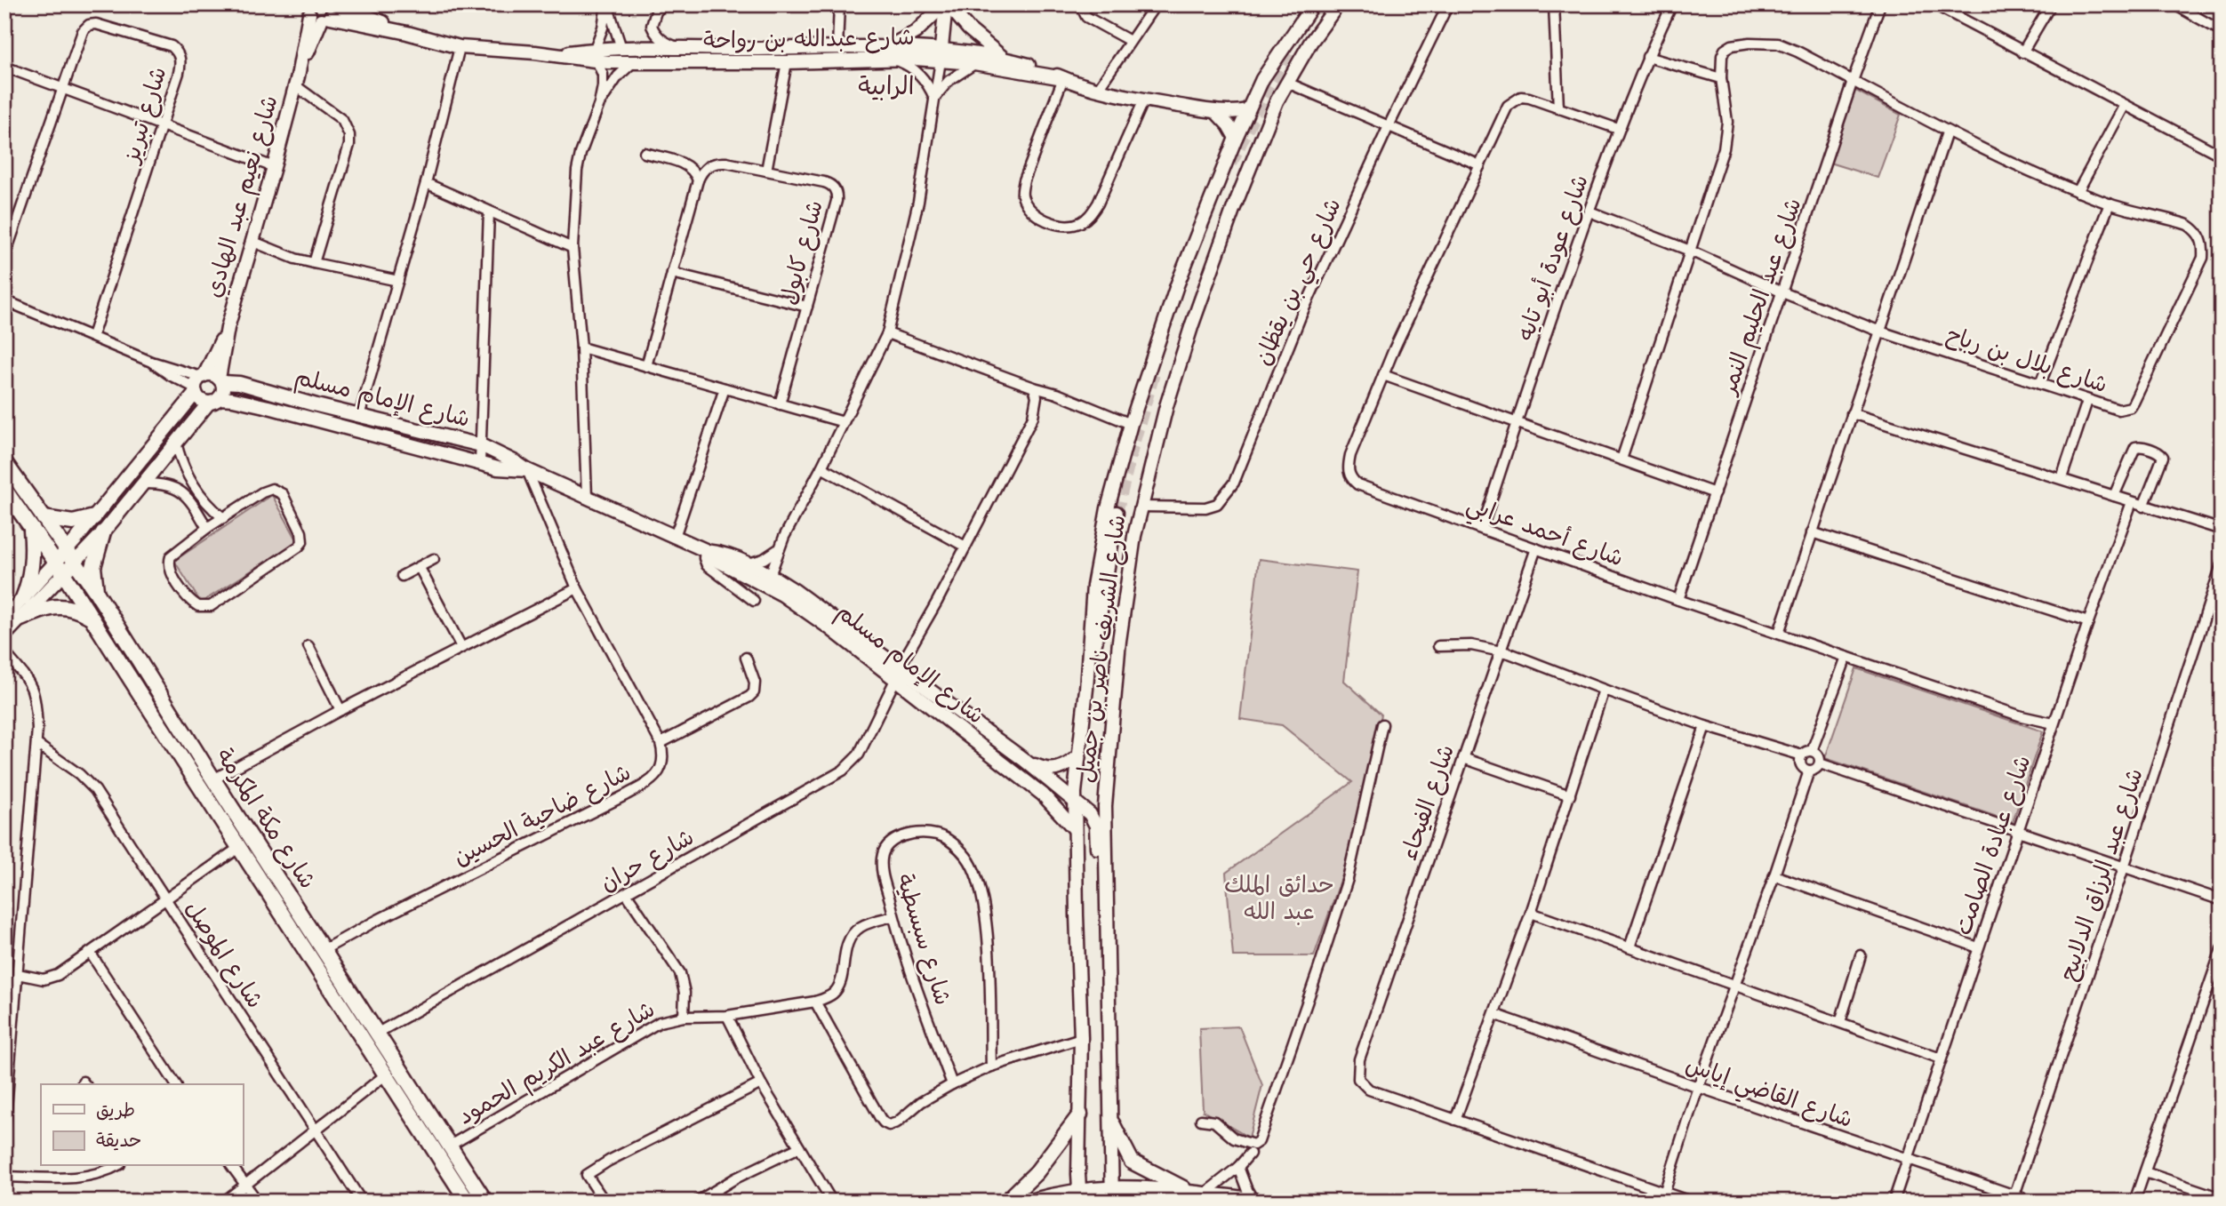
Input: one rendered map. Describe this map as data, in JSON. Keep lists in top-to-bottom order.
{
  "streets": {
    "main road": ["شارع مكة المكرمة"],
    "street": [
      "شارع عبدالله بن رواحة",
      "شارع تبريز",
      "شارع نعيم عبد الهادي",
      "شارع كابول",
      "شارع عودة أبو تايه",
      "شارع حي بن يقظان",
      "شارع عبد الحليم النمر",
      "شارع بلال بن رباح",
      "شارع الإمام مسلم",
      "شارع أحمد عرابي",
      "شارع الشريف ناصر بن جميل",
      "شارع الفيحاء",
      "شارع ضاحية الحسين",
      "شارع عبادة الصامت",
      "شارع حران",
      "شارع عبد الرزاق الدلابيح",
      "شارع سبسطية",
      "شارع الموصل",
      "شارع عبد الكريم الحمود",
      "شارع القاضي إياس"
    ]
  },
  "crossings": [
    ["شارع عبدالله بن رواحة", "شارع نعيم عبد الهادي"],
    ["شارع عبدالله بن رواحة", "شارع الشريف ناصر بن جميل"],
    ["شارع نعيم عبد الهادي", "شارع الإمام مسلم"],
    ["شارع نعيم عبد الهادي", "شارع مكة المكرمة"],
    ["شارع عودة أبو تايه", "شارع بلال بن رباح"],
    ["شارع عودة أبو تايه", "شارع أحمد عرابي"],
    ["شارع حي بن يقظان", "شارع الشريف ناصر بن جميل"],
    ["شارع عبد الحليم النمر", "شارع بلال بن رباح"],
    ["شارع عبد الحليم النمر", "شارع أحمد عرابي"],
    ["شارع الإمام مسلم", "شارع الشريف ناصر بن جميل"],
    ["شارع الإمام مسلم", "شارع حران"],
    ["شارع أحمد عرابي", "شارع الفيحاء"],
    ["شارع أحمد عرابي", "شارع عبادة الصامت"],
    ["شارع ضاحية الحسين", "شارع مكة المكرمة"],
    ["شارع مكة المكرمة", "شارع حران"],
    ["شارع مكة المكرمة", "شارع عبد الكريم الحمود"],
    ["شارع عبادة الصامت", "شارع القاضي إياس"],
    ["شارع عبد الرزاق الدلابيح", "شارع القاضي إياس"],
    ["شارع سبسطية", "شارع عبد الكريم الحمود"]
  ],
  "districts": ["الرابية"],
  "parks": ["حدائق الملك عبد الله"],
  "legend": ["طريق", "حديقة"]
}
